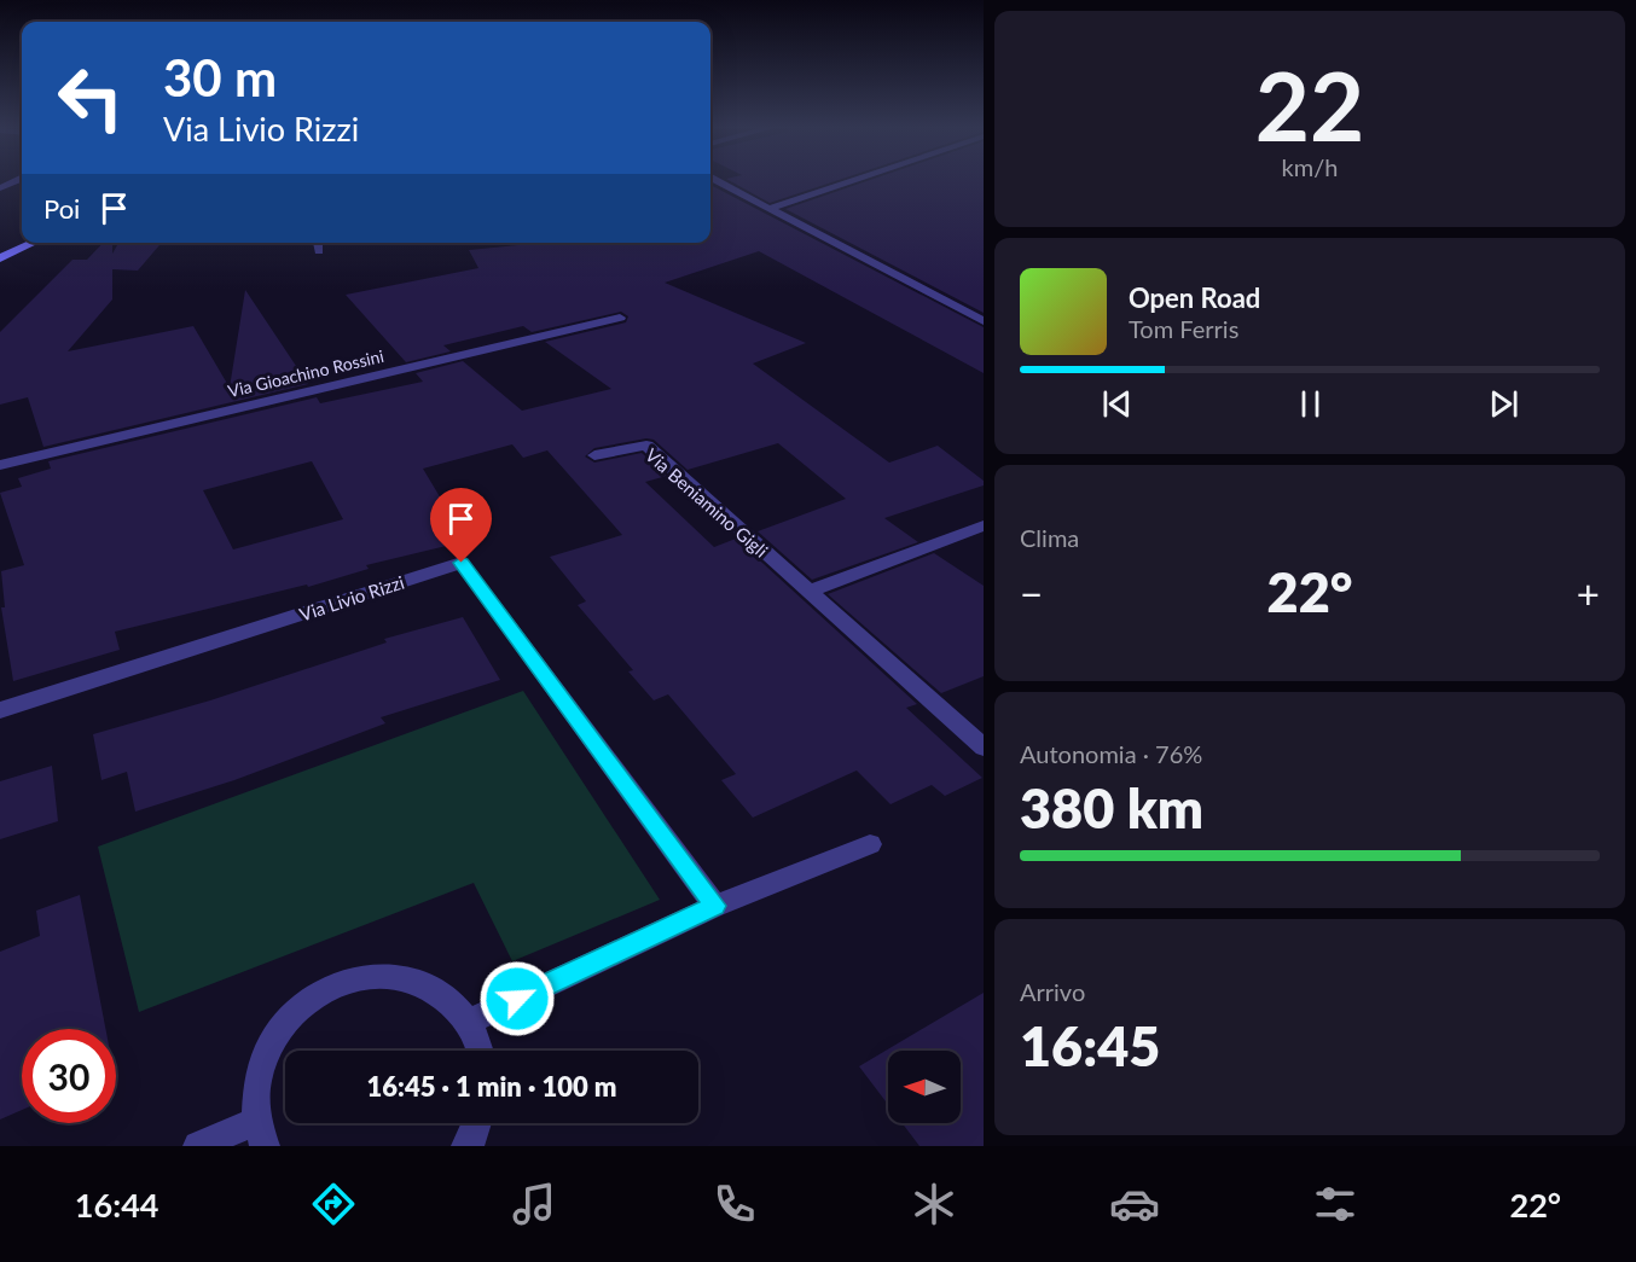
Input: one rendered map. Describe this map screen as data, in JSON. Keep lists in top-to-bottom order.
{
  "streets": {
    "street": ["Via Gioachino Rossini", "Via Beniamino Gigli", "Via Livio Rizzi"]
  },
  "north": "left",
  "page": {
    "tile": [
      ["22", "km/h"],
      "Clima",
      ["Autonomia · 76%", "380 km"],
      ["Arrivo", "16:45"]
    ],
    "turn": ["30 m", "Via Livio Rizzi"],
    "then": "Poi",
    "song": ["Open Road", "Tom Ferris"],
    "heat": ["−", "22°", "+"],
    "limit": "30",
    "trip": "16:45 · 1 min · 100 m",
    "tabs": ["16:44", "22°"]
  }
}
